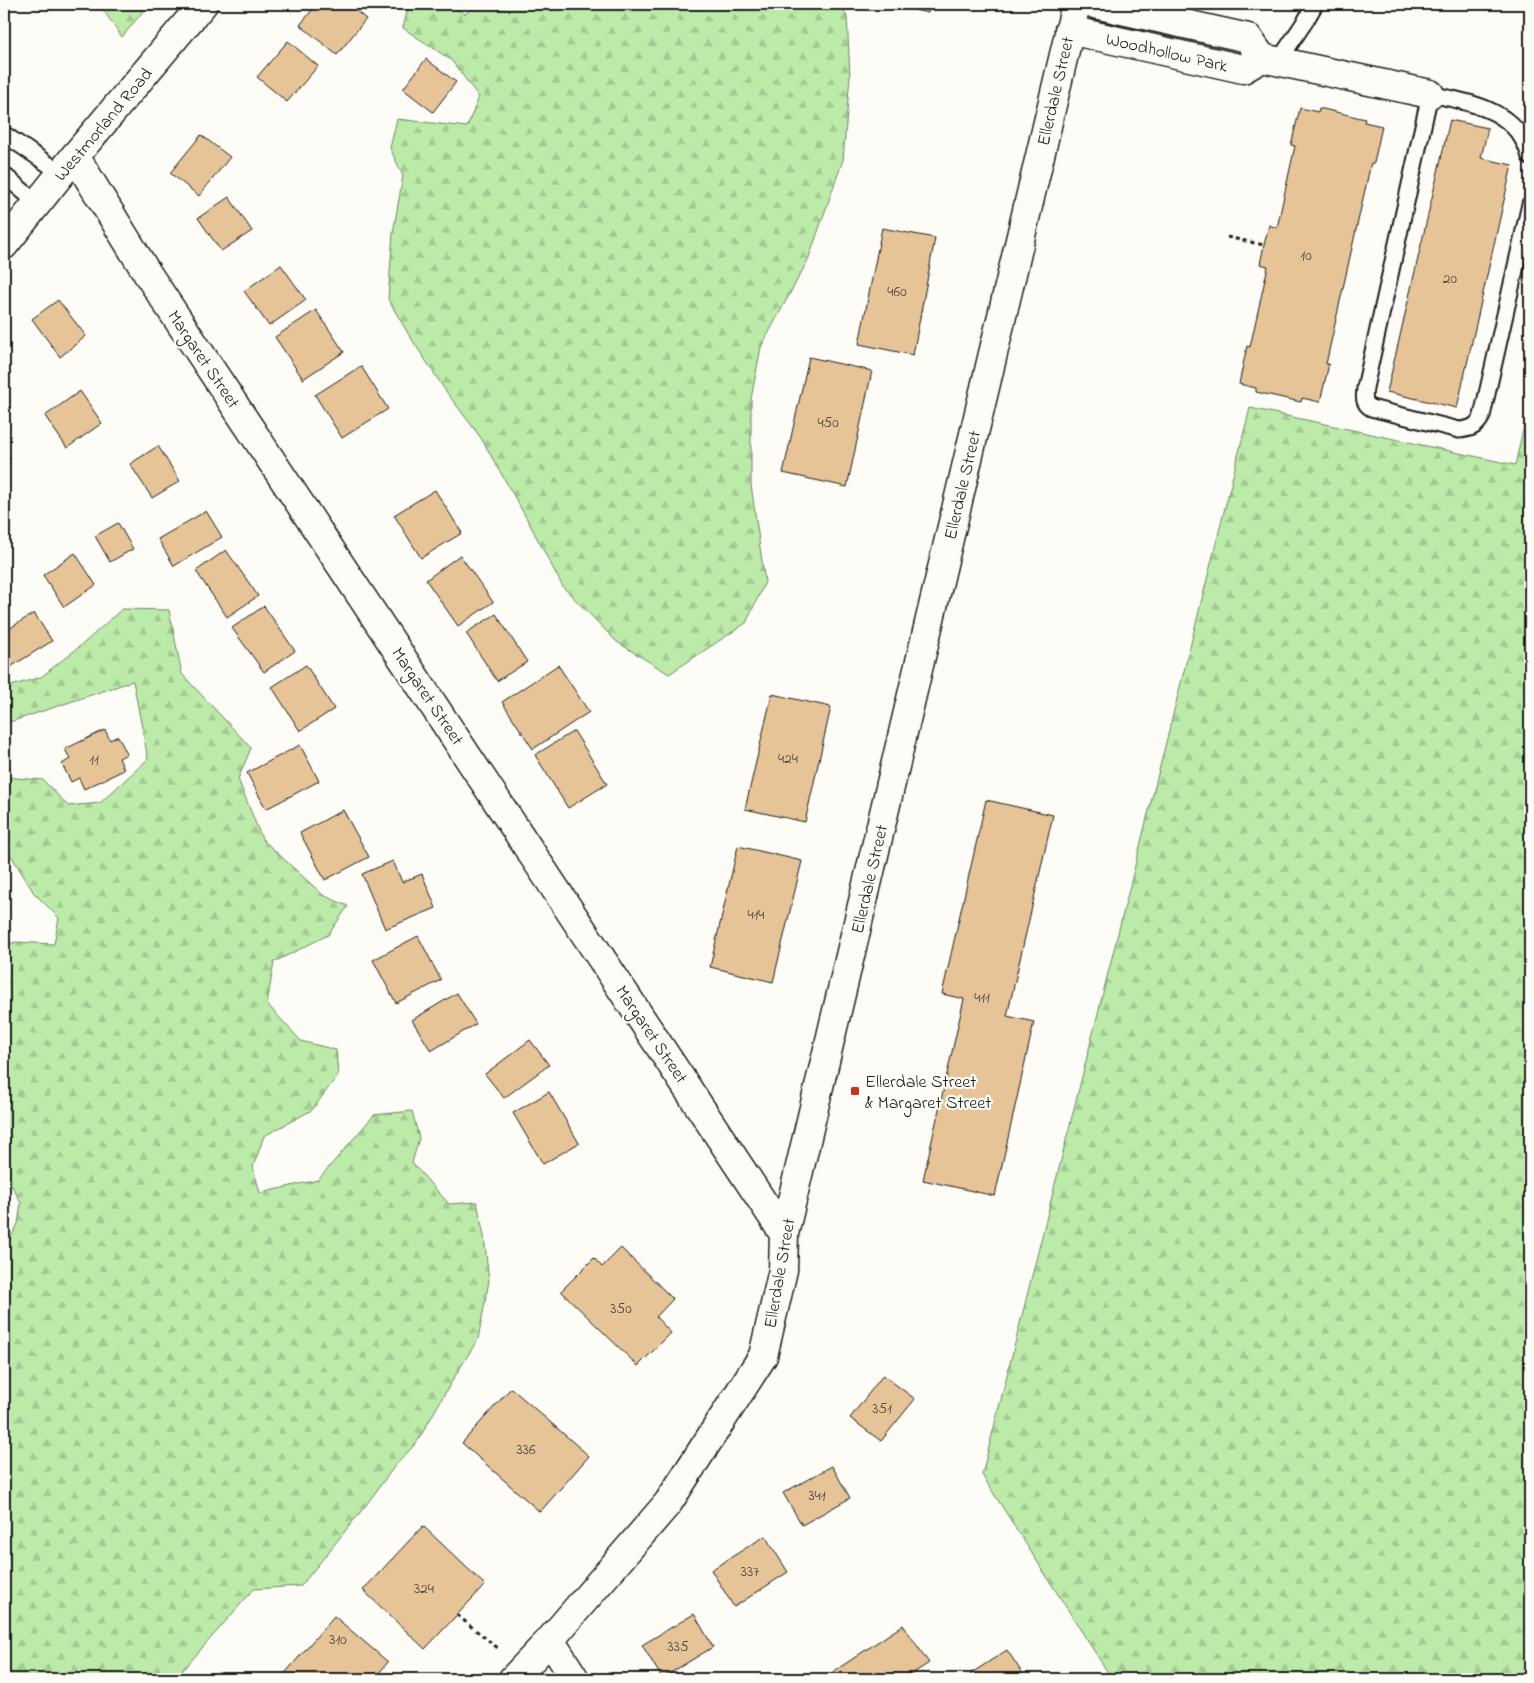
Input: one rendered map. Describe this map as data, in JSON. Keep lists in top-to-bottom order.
{
  "streets": {
    "street": [
      "Woodhollow Park",
      "Ellerdale Street",
      "Westmorland Road",
      "Margaret Street"
    ]
  },
  "crossings": [
    ["Woodhollow Park", "Ellerdale Street"],
    ["Ellerdale Street", "Margaret Street"],
    ["Westmorland Road", "Margaret Street"]
  ],
  "places": {
    "transit": ["Ellerdale Street & Margaret Street"]
  },
  "house_numbers": [
    "10",
    "20",
    "460",
    "450",
    "424",
    "11",
    "414",
    "411",
    "350",
    "351",
    "336",
    "341",
    "337",
    "324",
    "310",
    "335"
  ]
}
